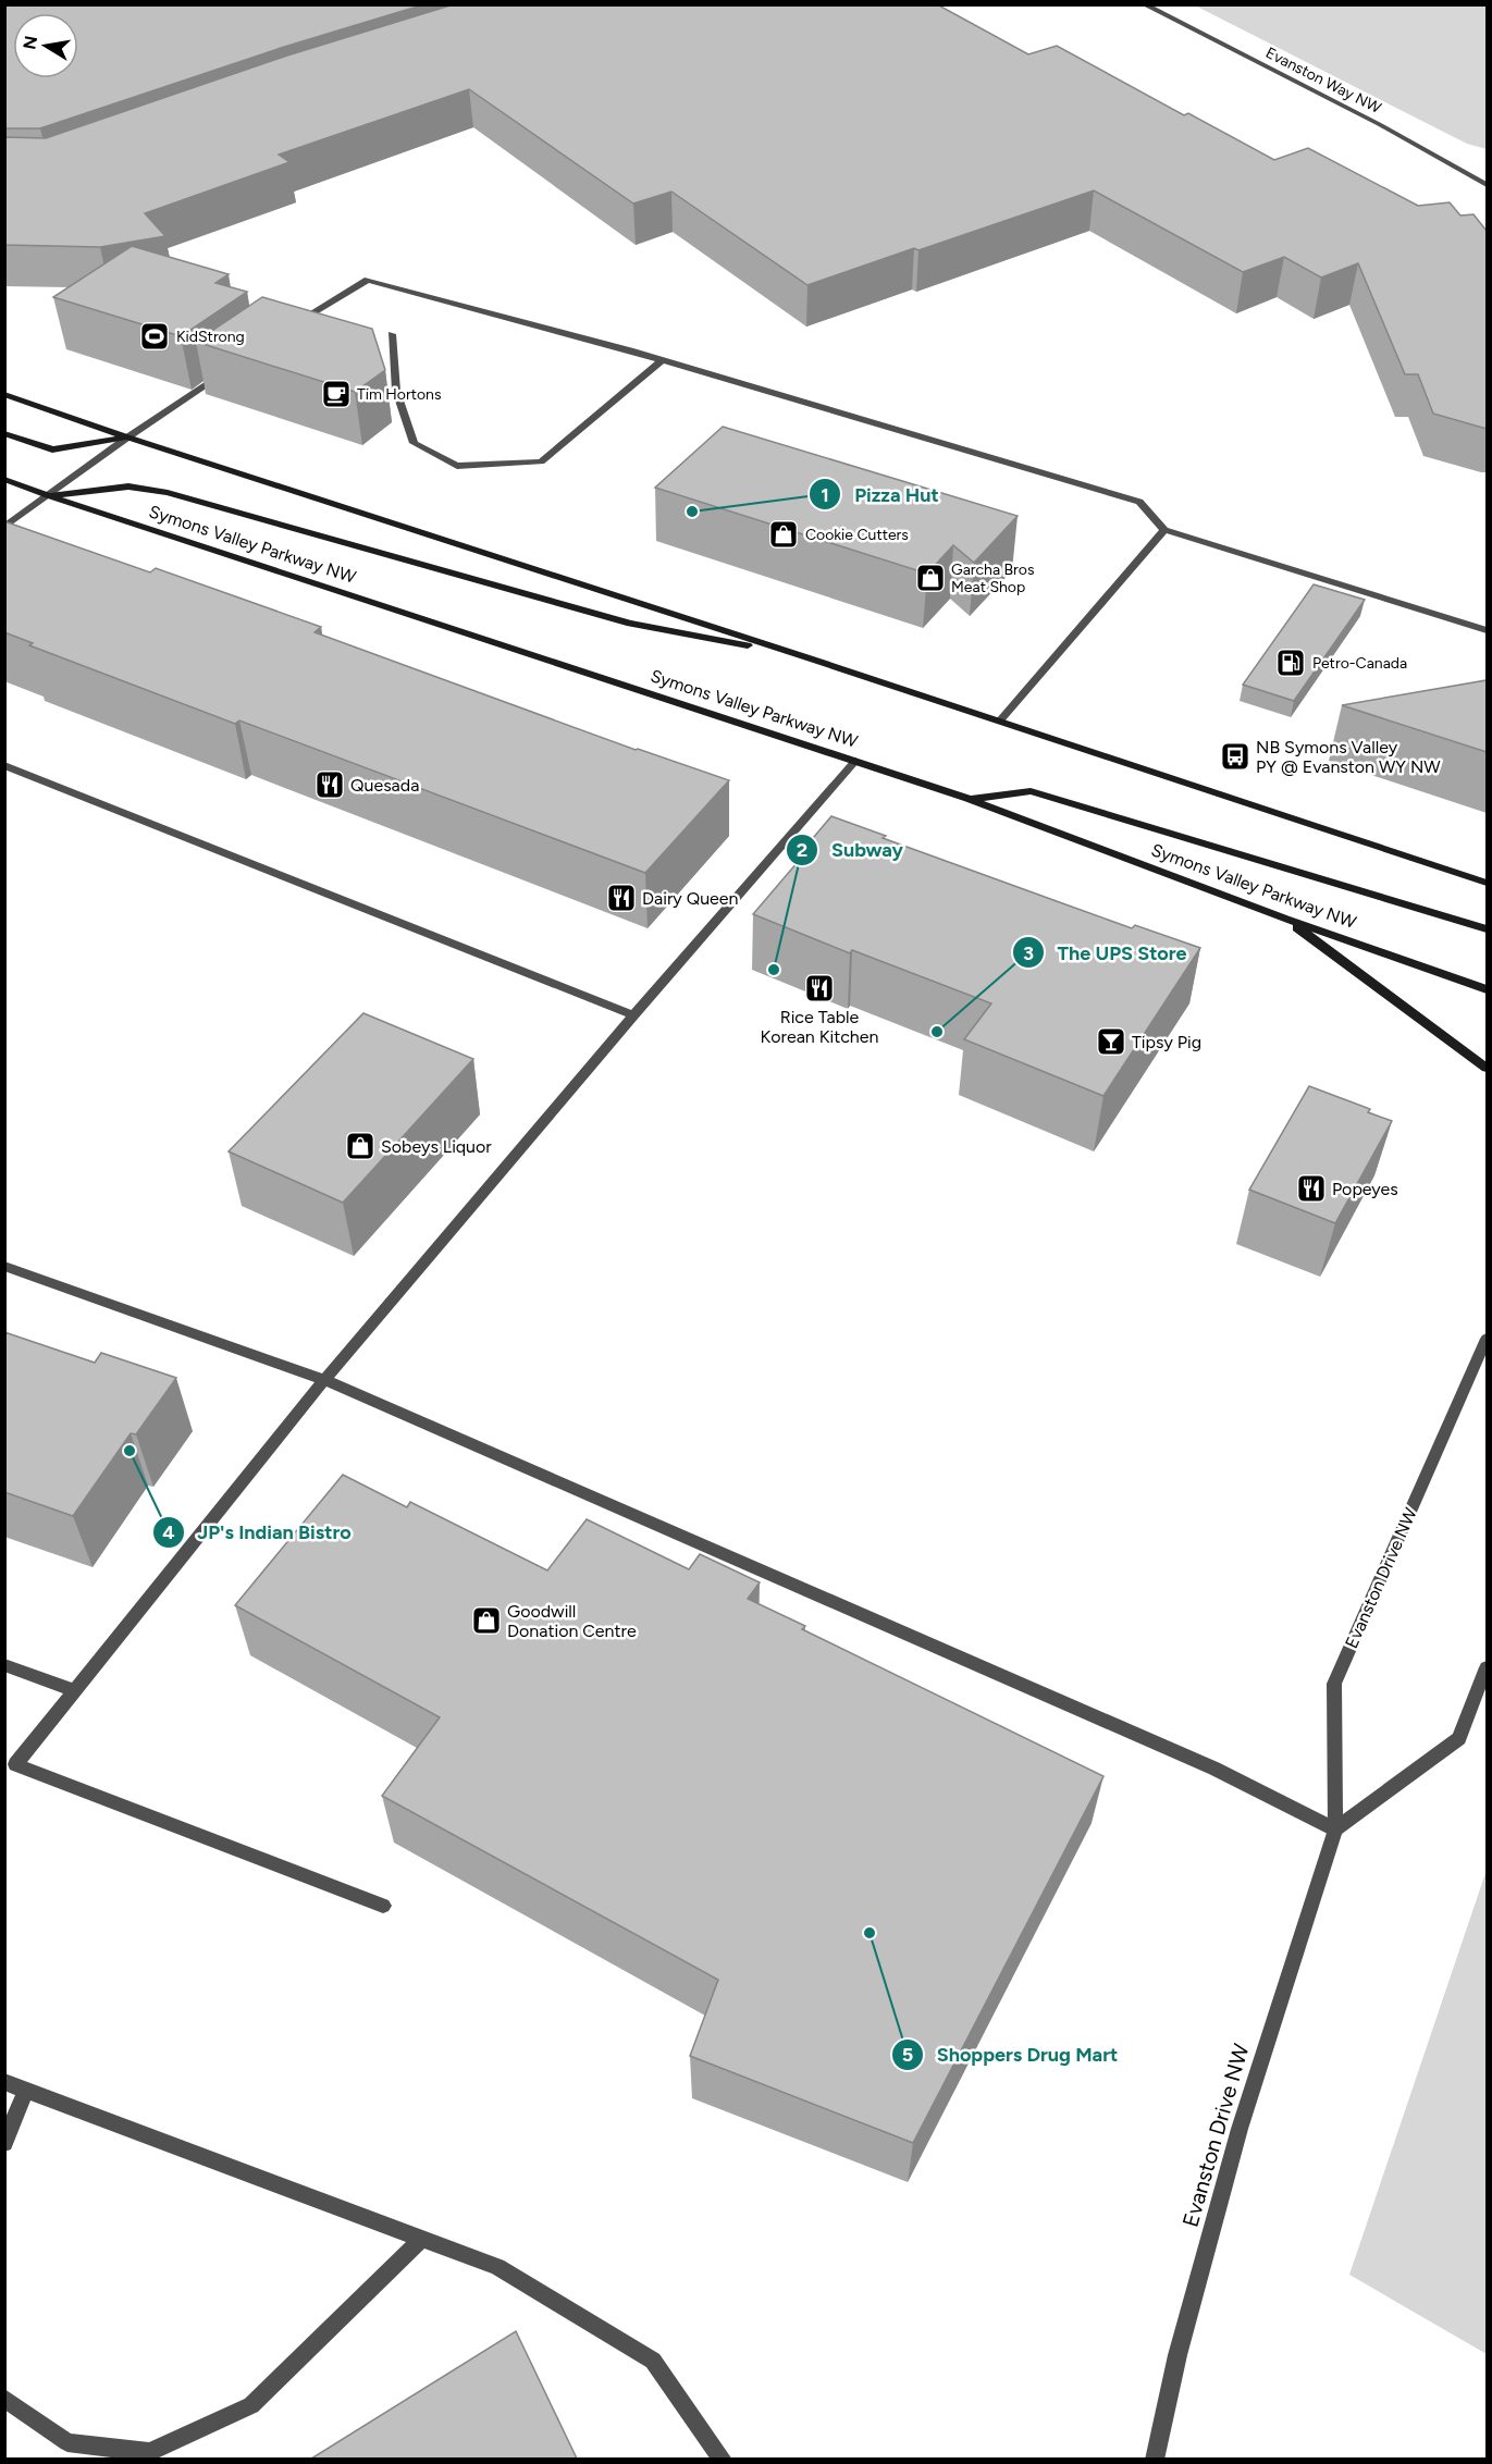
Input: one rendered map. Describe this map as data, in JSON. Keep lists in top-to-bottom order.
{
  "streets": {
    "main road": ["Symons Valley Parkway NW"],
    "street": ["Evanston Way NW", "Evanston Drive NW"]
  },
  "places": {
    "sports": ["KidStrong"],
    "cafe": ["Tim Hortons"],
    "other": [
      "Pizza Hut",
      "Subway",
      "The UPS Store",
      "JP's Indian Bistro",
      "Shoppers Drug Mart"
    ],
    "shop": [
      "Cookie Cutters",
      "Garcha Bros Meat Shop",
      "Sobeys Liquor",
      "Goodwill Donation Centre"
    ],
    "fuel station": ["Petro-Canada"],
    "bus stop": ["NB Symons Valley PY @ Evanston WY NW"],
    "restaurant": [
      "Quesada",
      "Dairy Queen",
      "Rice Table Korean Kitchen",
      "Popeyes"
    ],
    "bar": ["Tipsy Pig"]
  },
  "north": "left"
}
